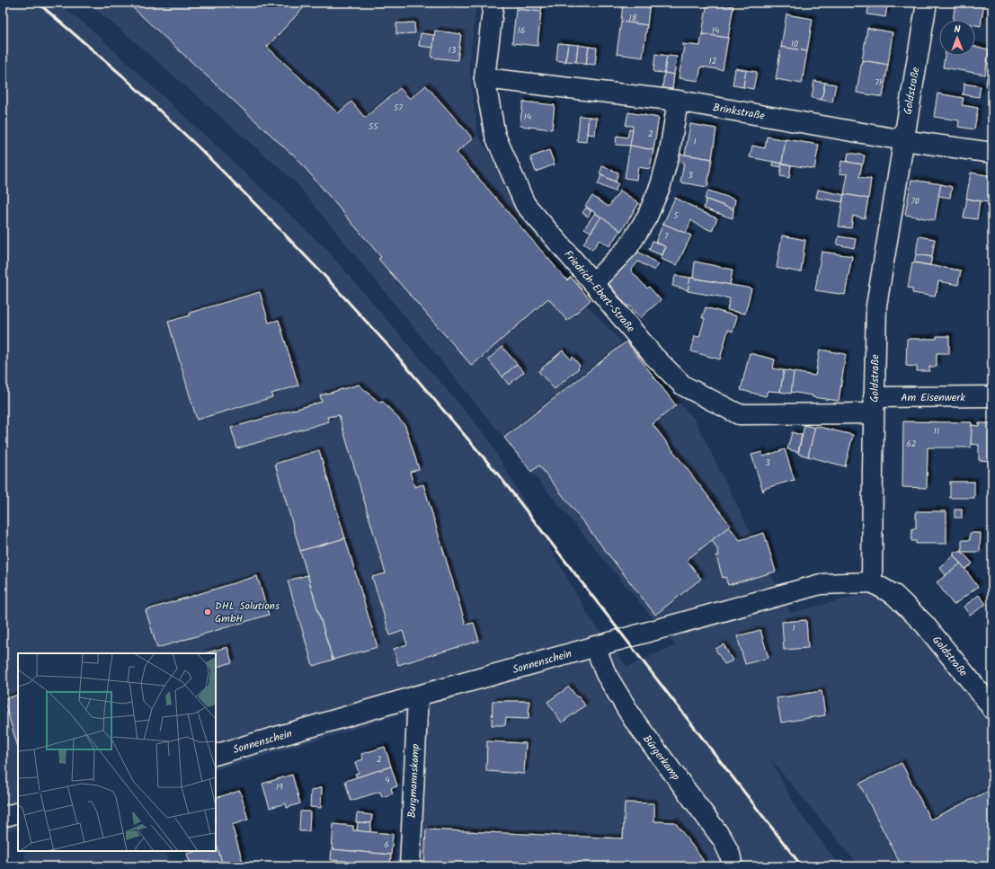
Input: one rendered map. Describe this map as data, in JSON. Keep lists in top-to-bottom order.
{
  "streets": {
    "street": [
      "Goldstraße",
      "Brinkstraße",
      "Friedrich-Ebert-Straße",
      "Am Eisenwerk",
      "Sonnenschein",
      "Bürgerkamp",
      "Burgmannskamp"
    ]
  },
  "crossings": [
    ["Goldstraße", "Brinkstraße"],
    ["Goldstraße", "Friedrich-Ebert-Straße"],
    ["Goldstraße", "Am Eisenwerk"],
    ["Goldstraße", "Sonnenschein"],
    ["Brinkstraße", "Friedrich-Ebert-Straße"],
    ["Friedrich-Ebert-Straße", "Am Eisenwerk"],
    ["Sonnenschein", "Bürgerkamp"],
    ["Sonnenschein", "Burgmannskamp"]
  ],
  "places": ["DHL Solutions GmbH"],
  "house_numbers": [
    "18",
    "16",
    "14",
    "10",
    "13",
    "12",
    "71",
    "57",
    "14",
    "55",
    "2",
    "1",
    "3",
    "70",
    "5",
    "7",
    "11",
    "62",
    "3",
    "1",
    "2",
    "4",
    "19",
    "6"
  ],
  "north": "top"
}
